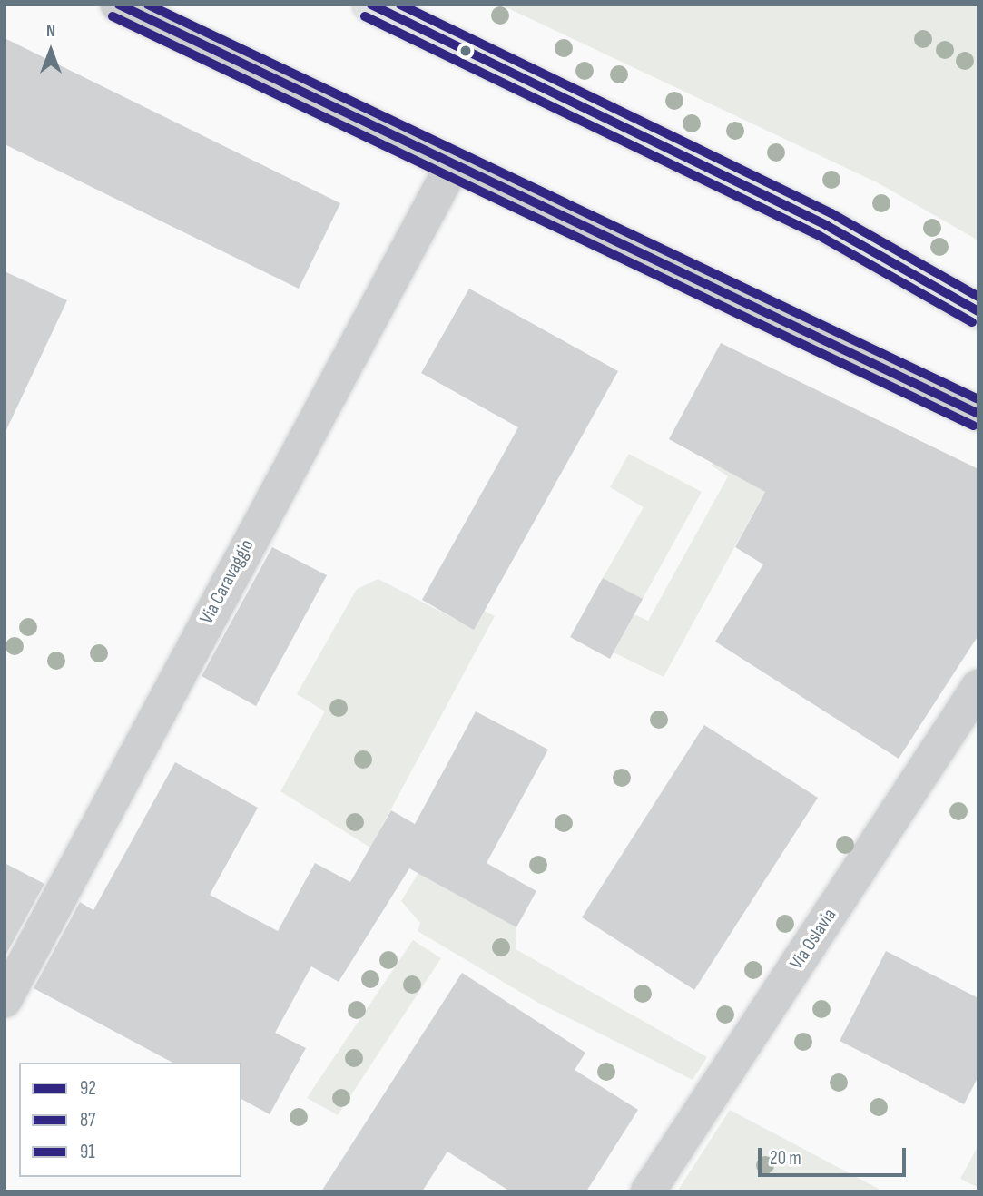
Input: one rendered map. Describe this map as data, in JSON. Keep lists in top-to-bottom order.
{
  "streets": {
    "street": ["Via Caravaggio", "Via Oslavia"]
  },
  "lines": ["transit line 92", "transit line 91", "transit line 87"],
  "legend": ["92", "87", "91"],
  "scale_bar": "20 m",
  "north": "top"
}
